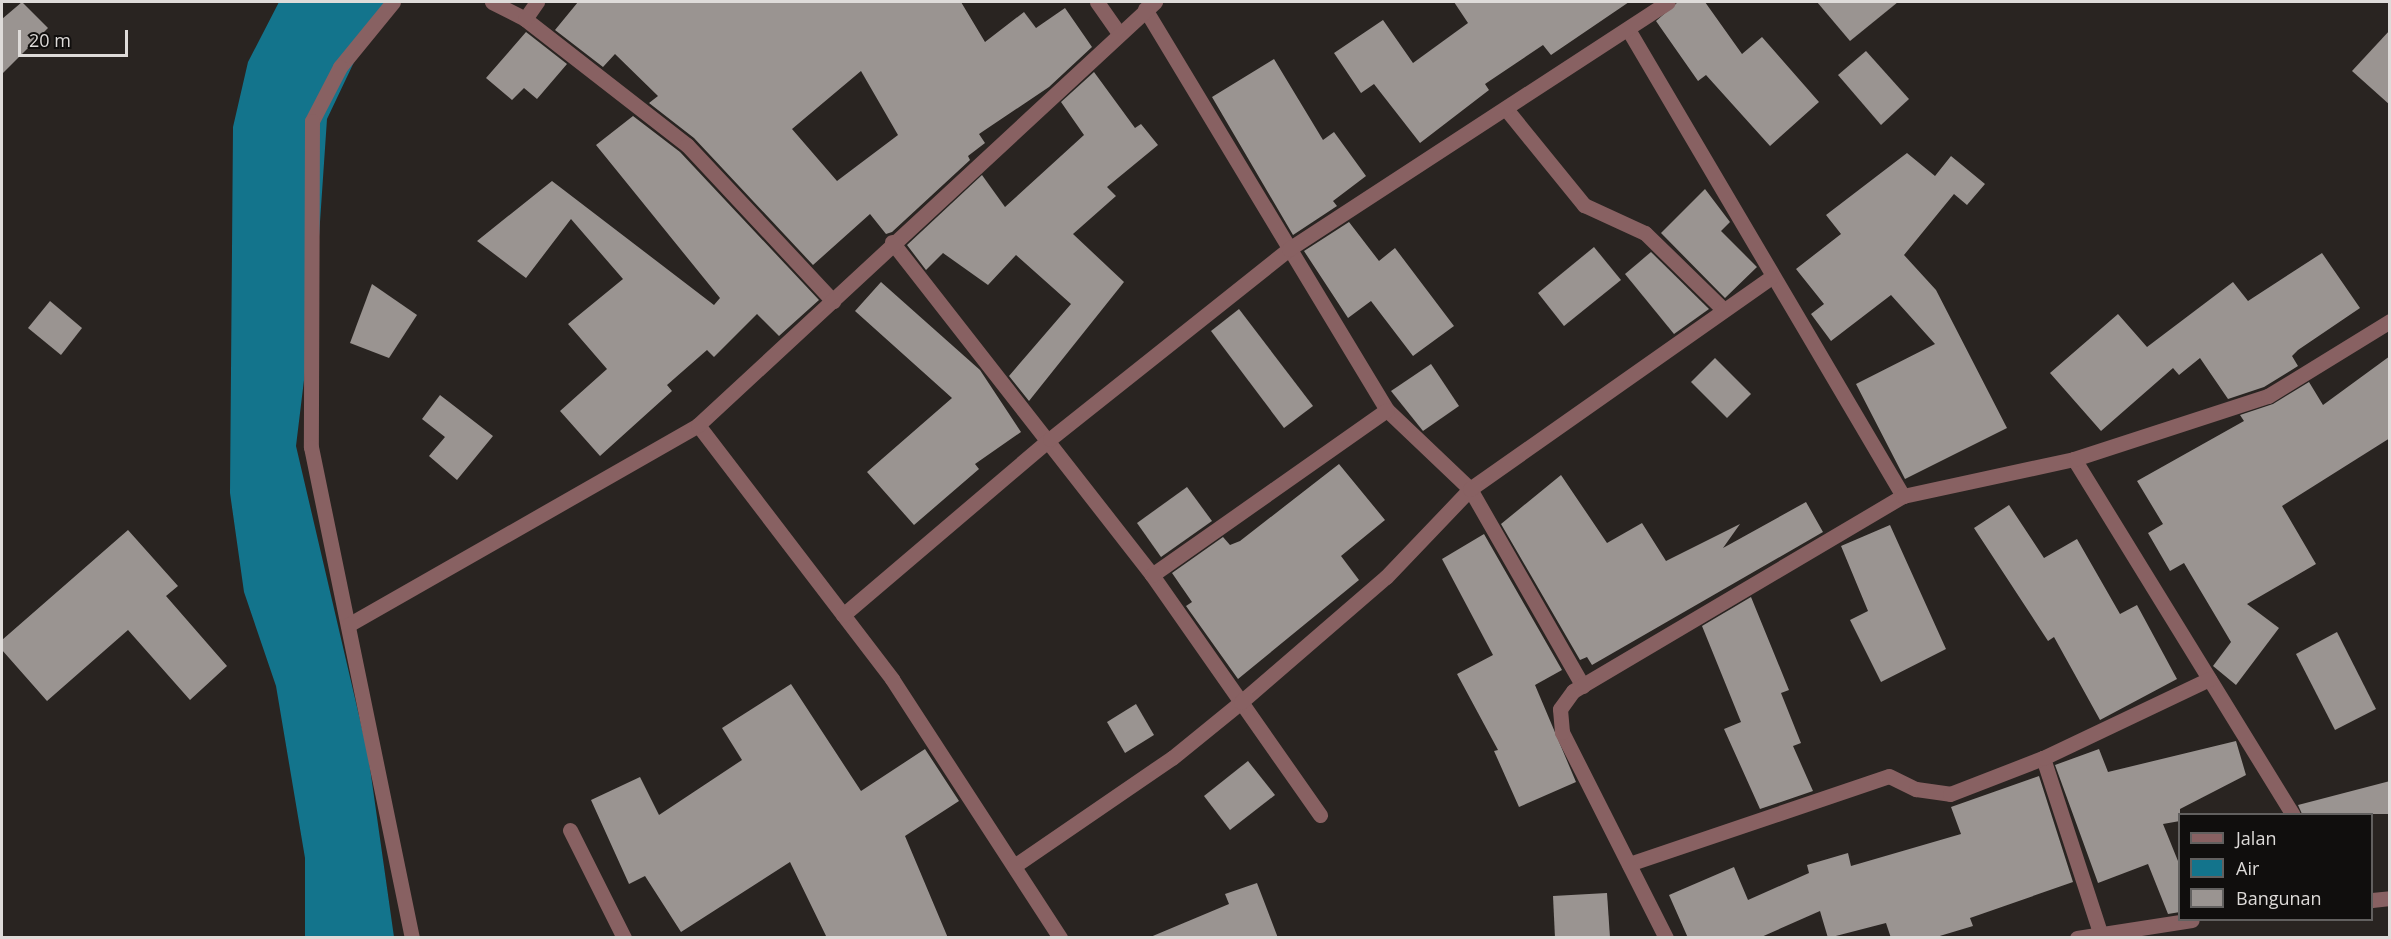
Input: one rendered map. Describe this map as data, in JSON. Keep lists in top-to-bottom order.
{
  "legend": ["Jalan", "Air", "Bangunan"],
  "scale_bar": "20 m"
}
